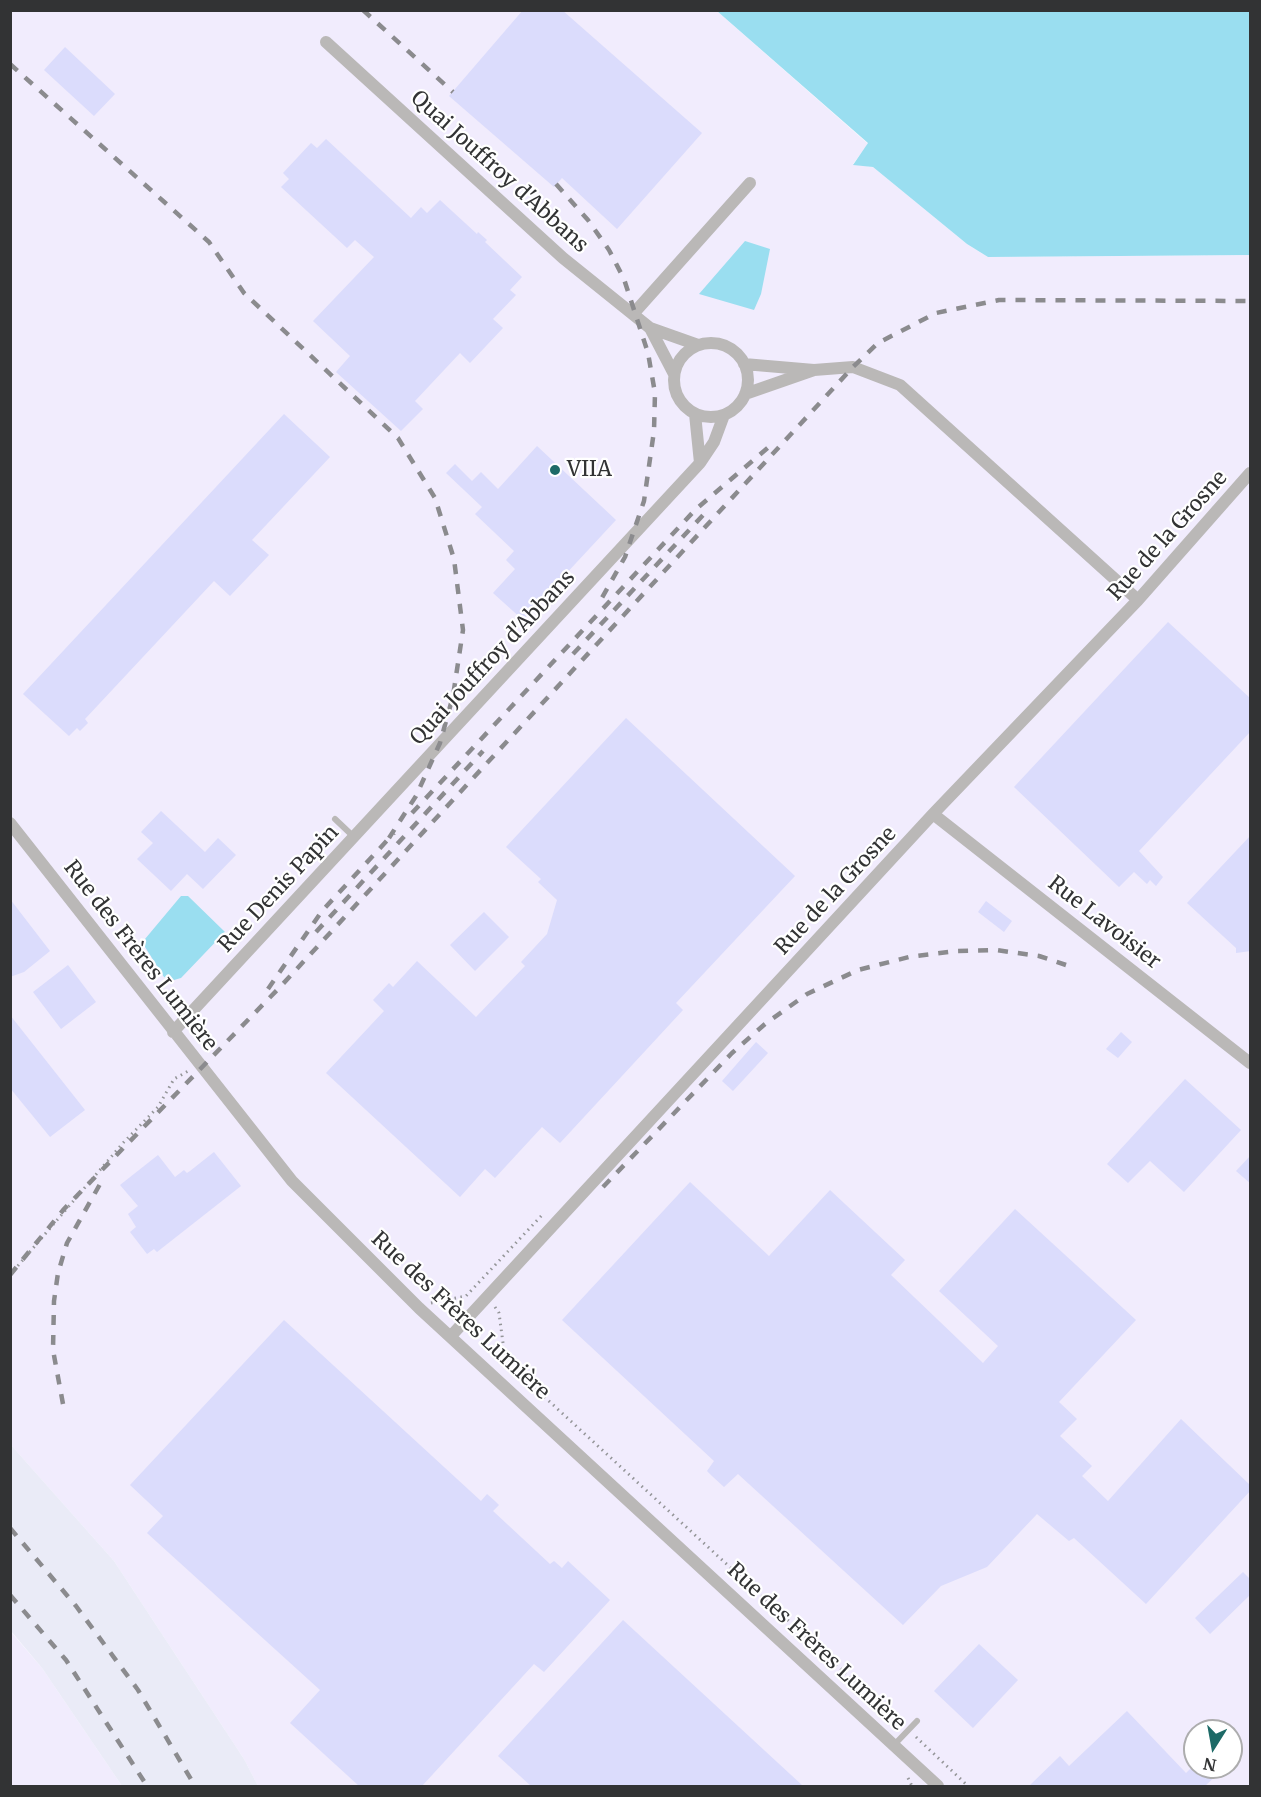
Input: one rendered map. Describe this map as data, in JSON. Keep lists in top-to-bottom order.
{
  "streets": {
    "street": [
      "Quai Jouffroy d'Abbans",
      "Rue de la Grosne",
      "Rue Denis Papin",
      "Rue Lavoisier",
      "Rue des Frères Lumière"
    ]
  },
  "crossings": [
    ["Quai Jouffroy d'Abbans", "Rue Denis Papin"],
    ["Rue de la Grosne", "Rue Lavoisier"],
    ["Rue de la Grosne", "Rue des Frères Lumière"],
    ["Rue Denis Papin", "Rue des Frères Lumière"]
  ],
  "places": ["VIIA"],
  "north": "bottom"
}
